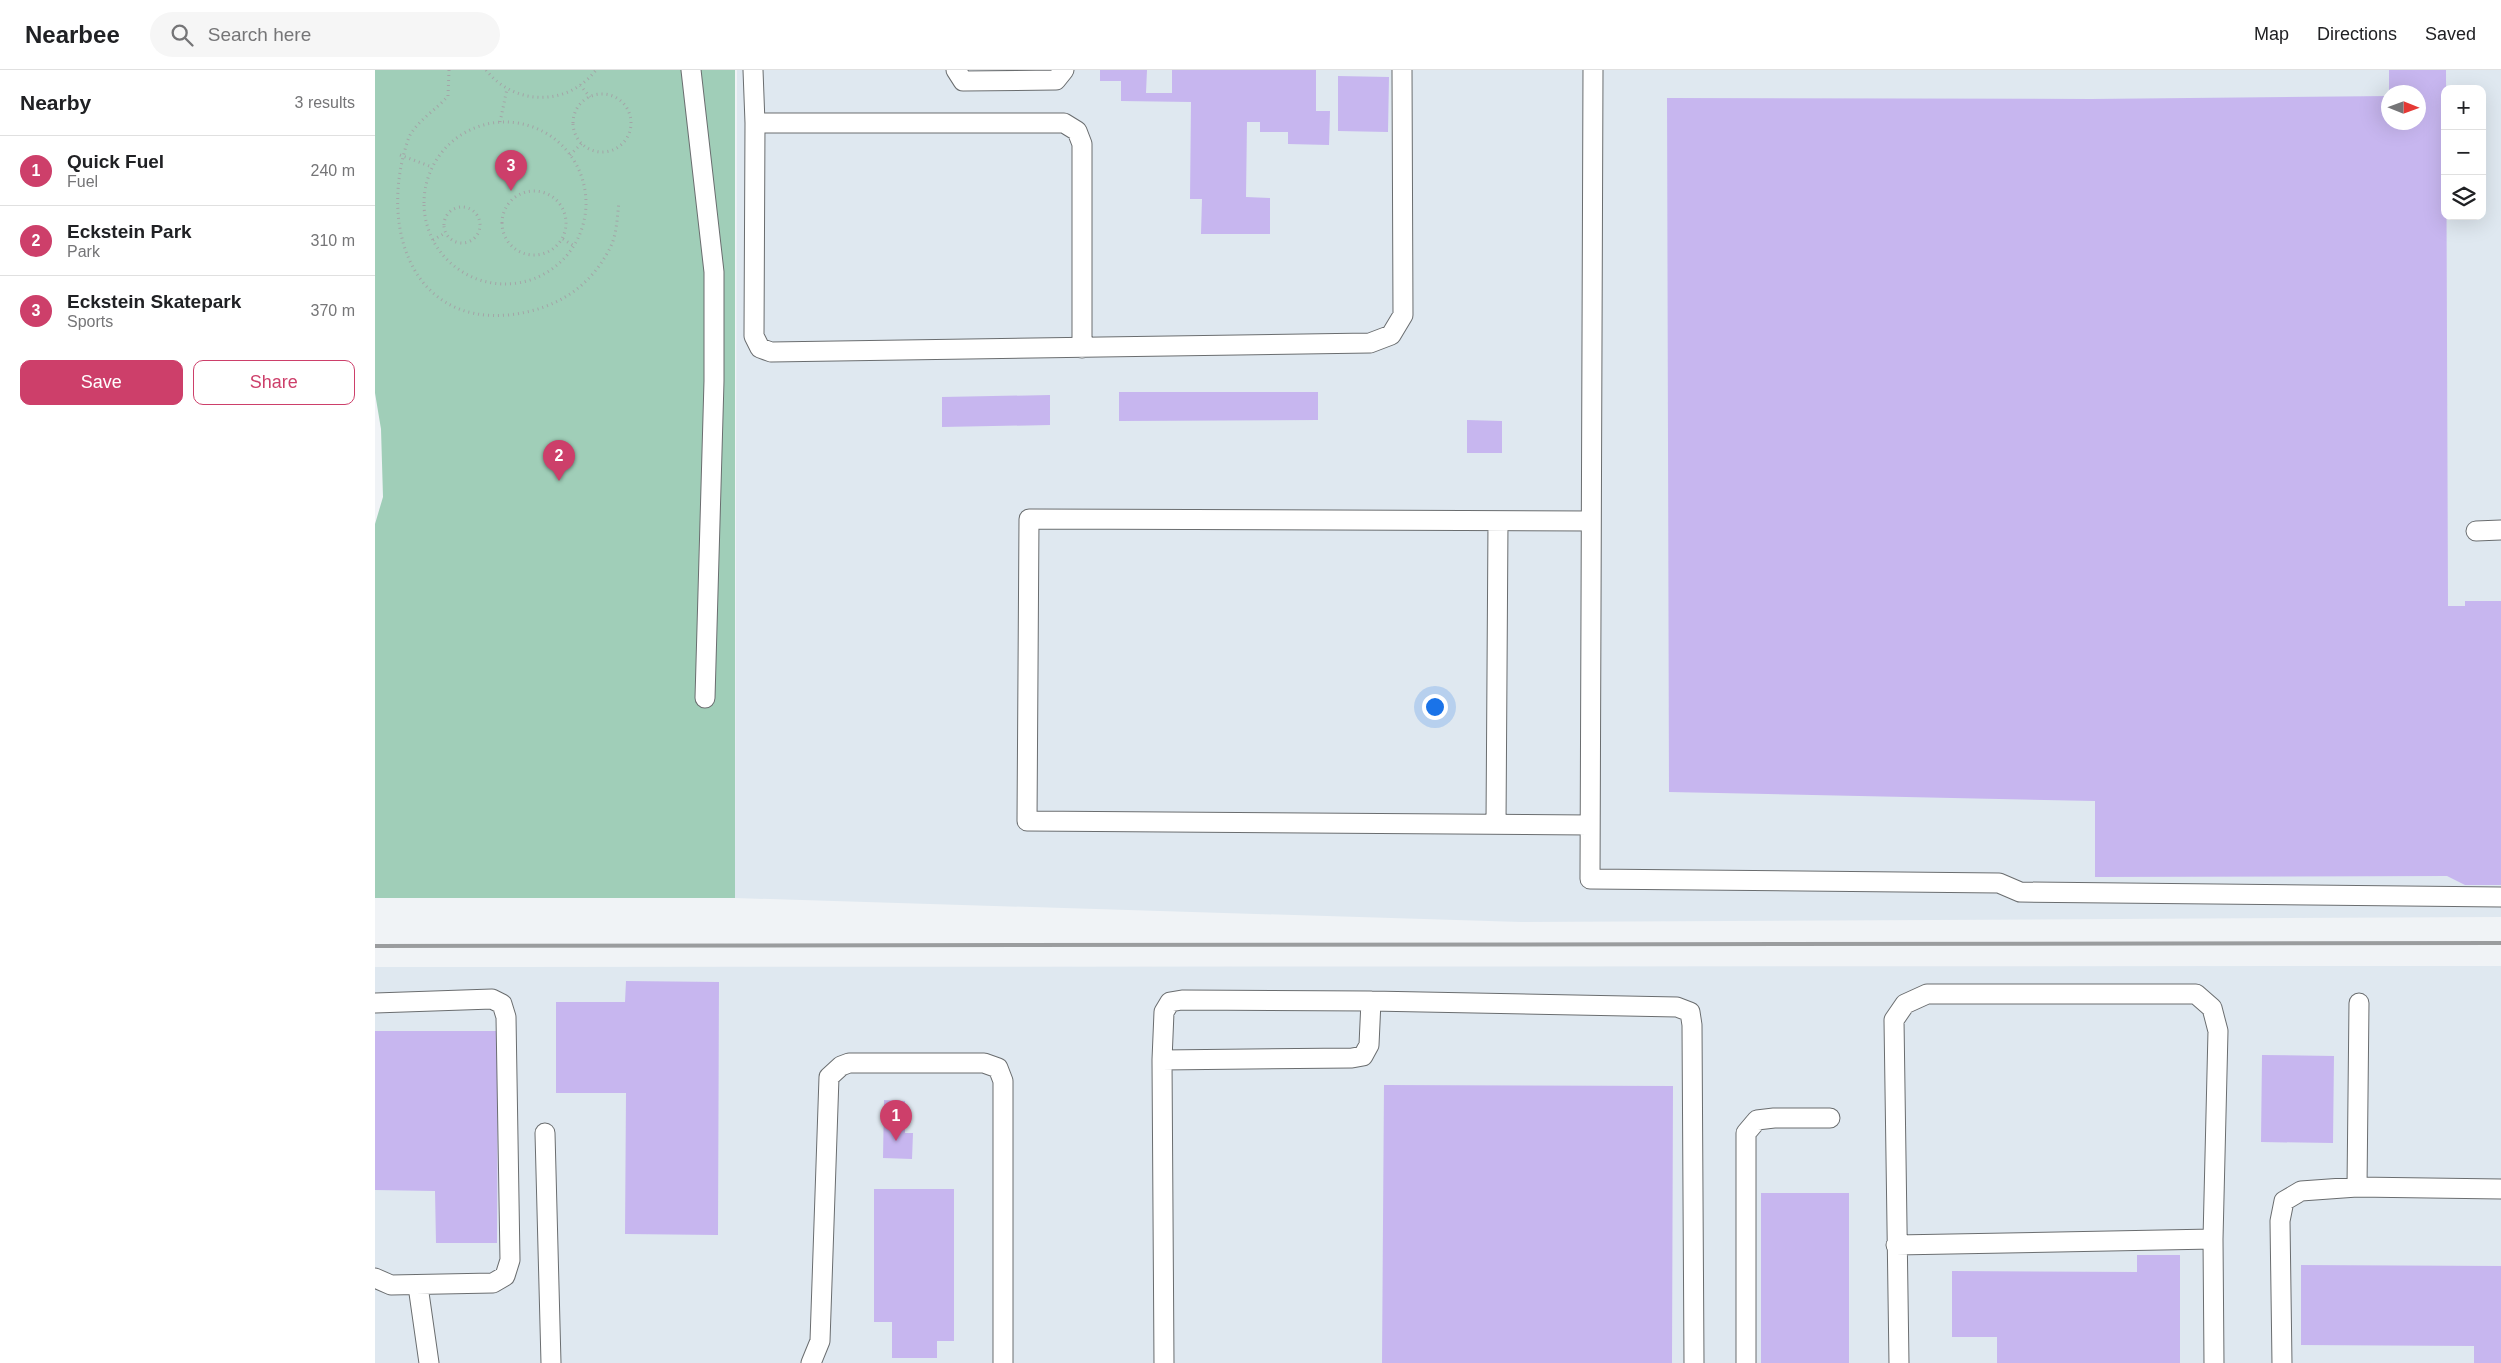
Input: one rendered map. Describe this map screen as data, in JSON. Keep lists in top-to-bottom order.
{
  "north": "right",
  "page": {
    "header": "Nearbee",
    "search": "Search here",
    "nav": ["Map", "Directions", "Saved"],
    "heading": ["Nearby", "3 results"],
    "map_buttons": ["+", "−"],
    "list": [
      {
        "mark": "1",
        "name": "Quick Fuel",
        "note": "Fuel",
        "value": "240 m"
      },
      {
        "mark": "2",
        "name": "Eckstein Park",
        "note": "Park",
        "value": "310 m"
      },
      {
        "mark": "3",
        "name": "Eckstein Skatepark",
        "note": "Sports",
        "value": "370 m"
      }
    ],
    "pins": ["3", "2", "1"],
    "buttons": ["Save", "Share"]
  }
}
